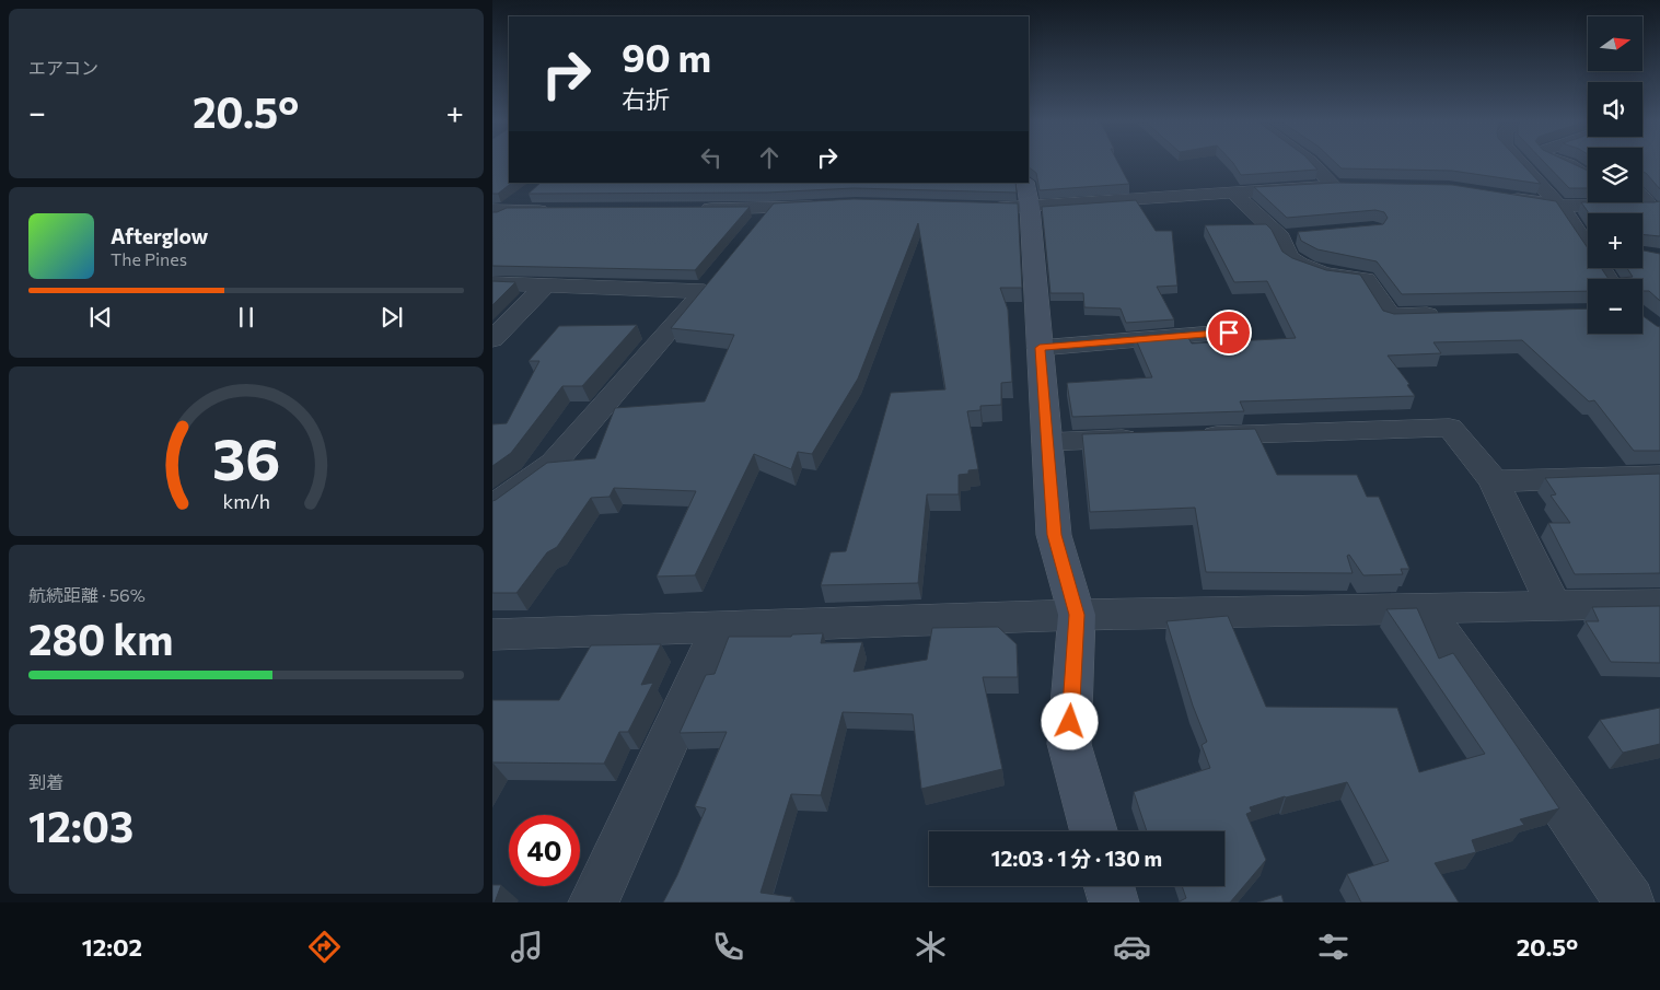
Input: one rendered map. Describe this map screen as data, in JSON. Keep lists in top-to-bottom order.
{
  "north": "right",
  "page": {
    "tile": [
      "エアコン",
      ["航続距離 · 56%", "280 km"],
      ["到着", "12:03"]
    ],
    "map_buttons": ["+", "−"],
    "turn": ["90 m", "右折"],
    "heat": ["−", "20.5°", "+"],
    "song": ["Afterglow", "The Pines"],
    "limit": "40",
    "trip": "12:03 · 1 分 · 130 m",
    "tabs": ["12:02", "20.5°"],
    "gauge": ["36", "km/h"]
  }
}
